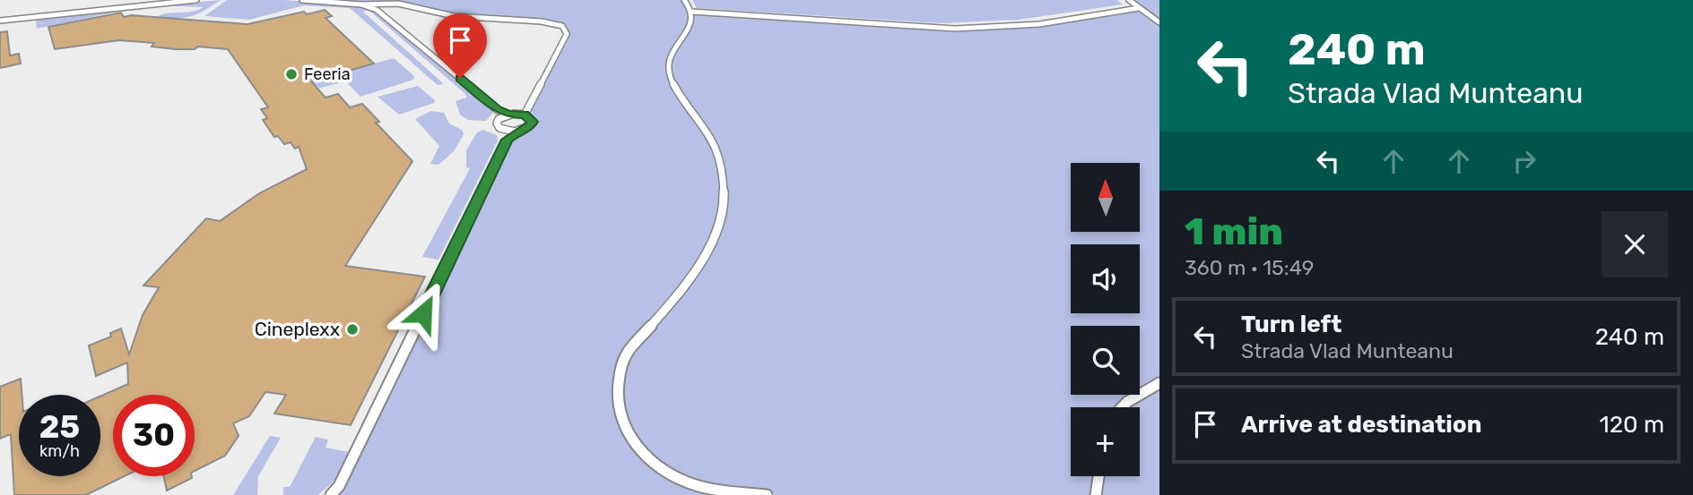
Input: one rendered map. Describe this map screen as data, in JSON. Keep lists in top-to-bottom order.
{
  "places": ["Feeria", "Cineplexx"],
  "north": "top",
  "page": {
    "turn": ["240 m", "Strada Vlad Munteanu"],
    "map_buttons": "+",
    "heading": ["1 min", "360 m · 15:49"],
    "list": [
      {
        "name": "Turn left",
        "note": "Strada Vlad Munteanu",
        "value": "240 m"
      },
      {
        "name": "Arrive at destination",
        "value": "120 m"
      }
    ],
    "speed": "25 km/h",
    "limit": "30"
  }
}
